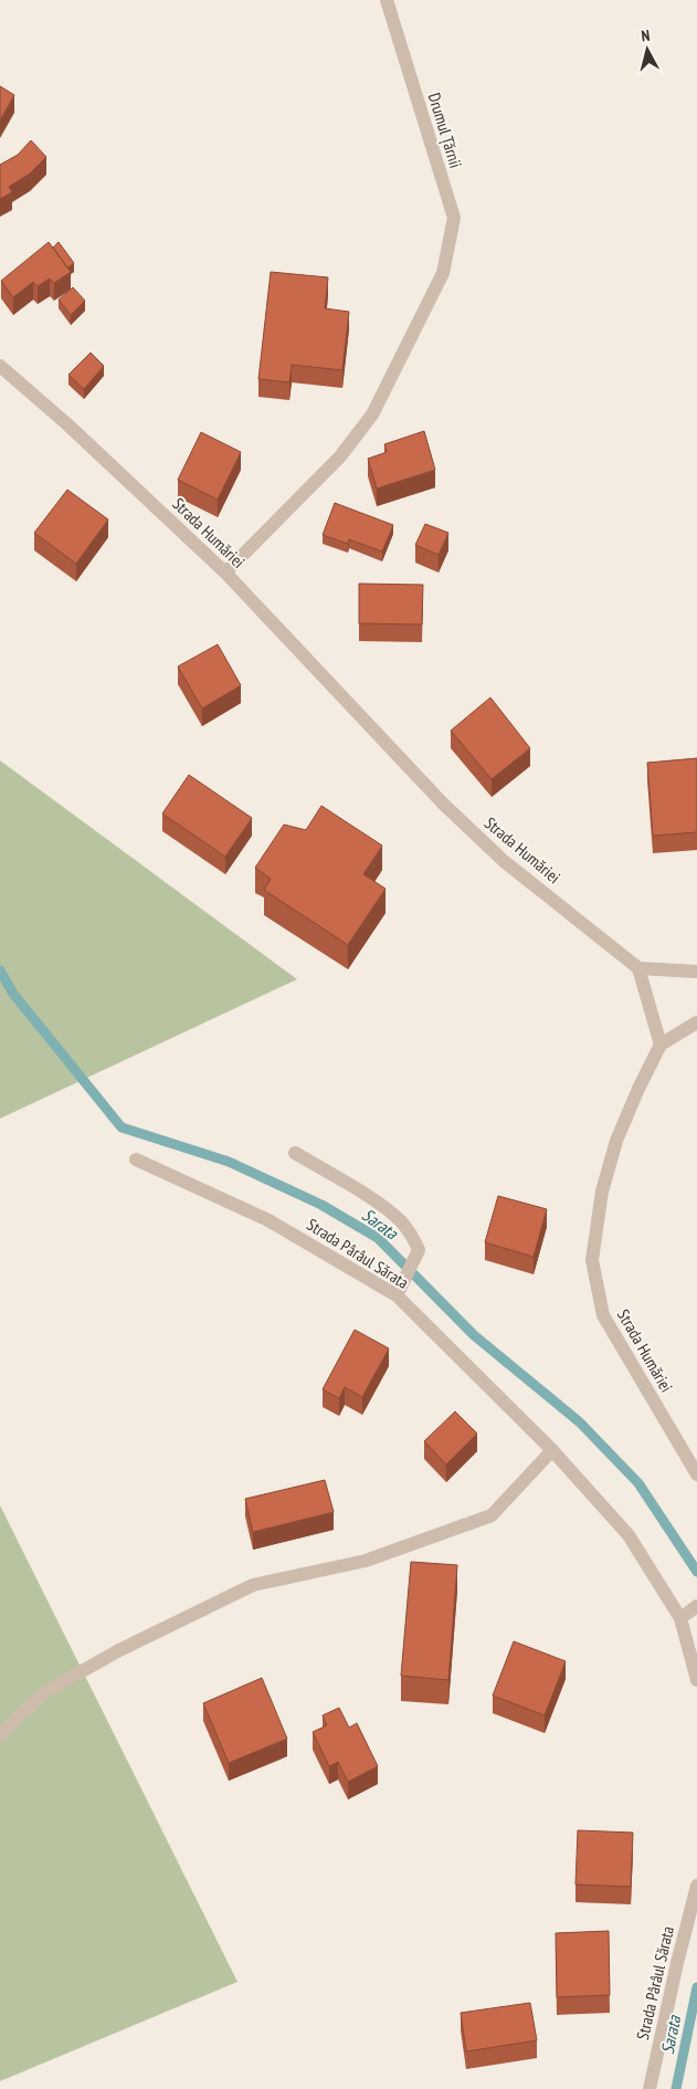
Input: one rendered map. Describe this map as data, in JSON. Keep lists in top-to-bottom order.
{
  "streets": {
    "street": ["Drumul Țărnii", "Strada Humăriei", "Strada Pârâul Sărata"]
  },
  "crossings": [
    ["Drumul Țărnii", "Strada Humăriei"]
  ],
  "water": ["Sarata"],
  "north": "top"
}
